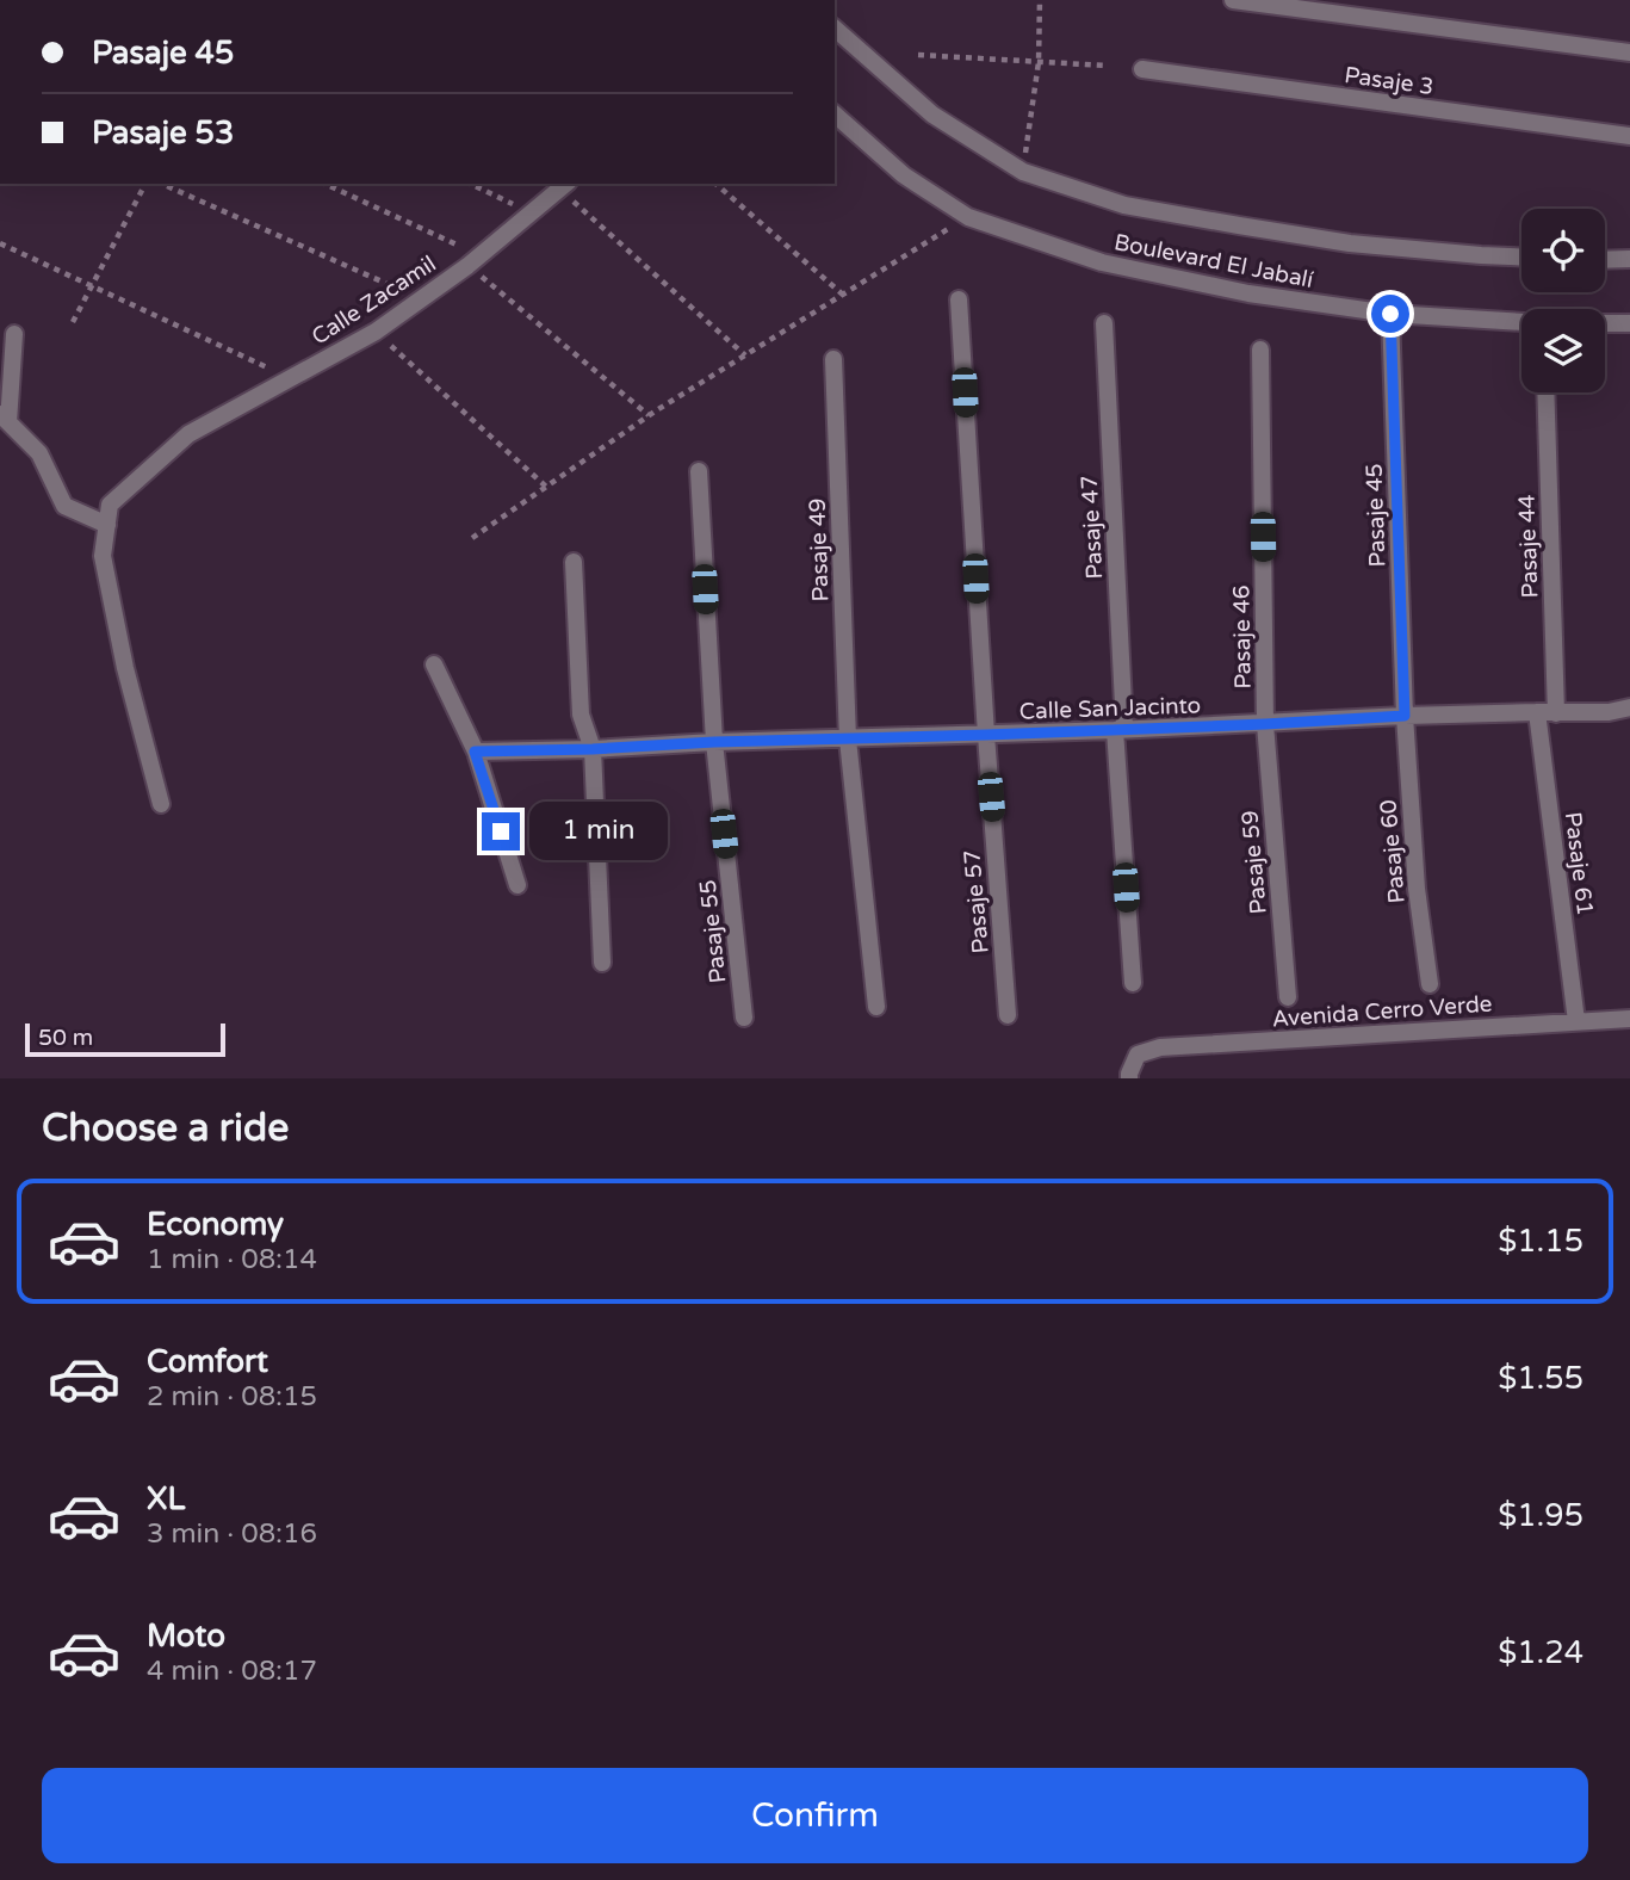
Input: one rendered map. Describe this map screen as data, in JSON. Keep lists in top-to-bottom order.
{
  "streets": {
    "street": [
      "Pasaje 3",
      "Boulevard El Jabalí",
      "Calle Zacamil",
      "Pasaje 45",
      "Pasaje 47",
      "Pasaje 44",
      "Pasaje 49",
      "Pasaje 46",
      "Calle San Jacinto",
      "Pasaje 60",
      "Pasaje 59",
      "Pasaje 61",
      "Pasaje 57",
      "Pasaje 55",
      "Avenida Cerro Verde"
    ]
  },
  "crossings": [
    ["Boulevard El Jabalí", "Pasaje 45"],
    ["Pasaje 45", "Calle San Jacinto"],
    ["Pasaje 45", "Pasaje 60"],
    ["Pasaje 47", "Calle San Jacinto"],
    ["Pasaje 44", "Calle San Jacinto"],
    ["Pasaje 49", "Calle San Jacinto"],
    ["Pasaje 46", "Calle San Jacinto"],
    ["Pasaje 46", "Pasaje 59"],
    ["Calle San Jacinto", "Pasaje 60"],
    ["Calle San Jacinto", "Pasaje 59"],
    ["Calle San Jacinto", "Pasaje 61"],
    ["Calle San Jacinto", "Pasaje 57"],
    ["Calle San Jacinto", "Pasaje 55"],
    ["Pasaje 61", "Avenida Cerro Verde"]
  ],
  "scale_bar": "50 m",
  "page": {
    "banner": ["Pasaje 45", "Pasaje 53"],
    "bubble": "1 min",
    "scale": "50 m",
    "heading": "Choose a ride",
    "list": [
      {
        "name": "Economy",
        "note": "1 min · 08:14",
        "value": "$1.15"
      },
      {
        "name": "Comfort",
        "note": "2 min · 08:15",
        "value": "$1.55"
      },
      {
        "name": "XL",
        "note": "3 min · 08:16",
        "value": "$1.95"
      },
      {
        "name": "Moto",
        "note": "4 min · 08:17",
        "value": "$1.24"
      }
    ],
    "buttons": "Confirm"
  }
}
